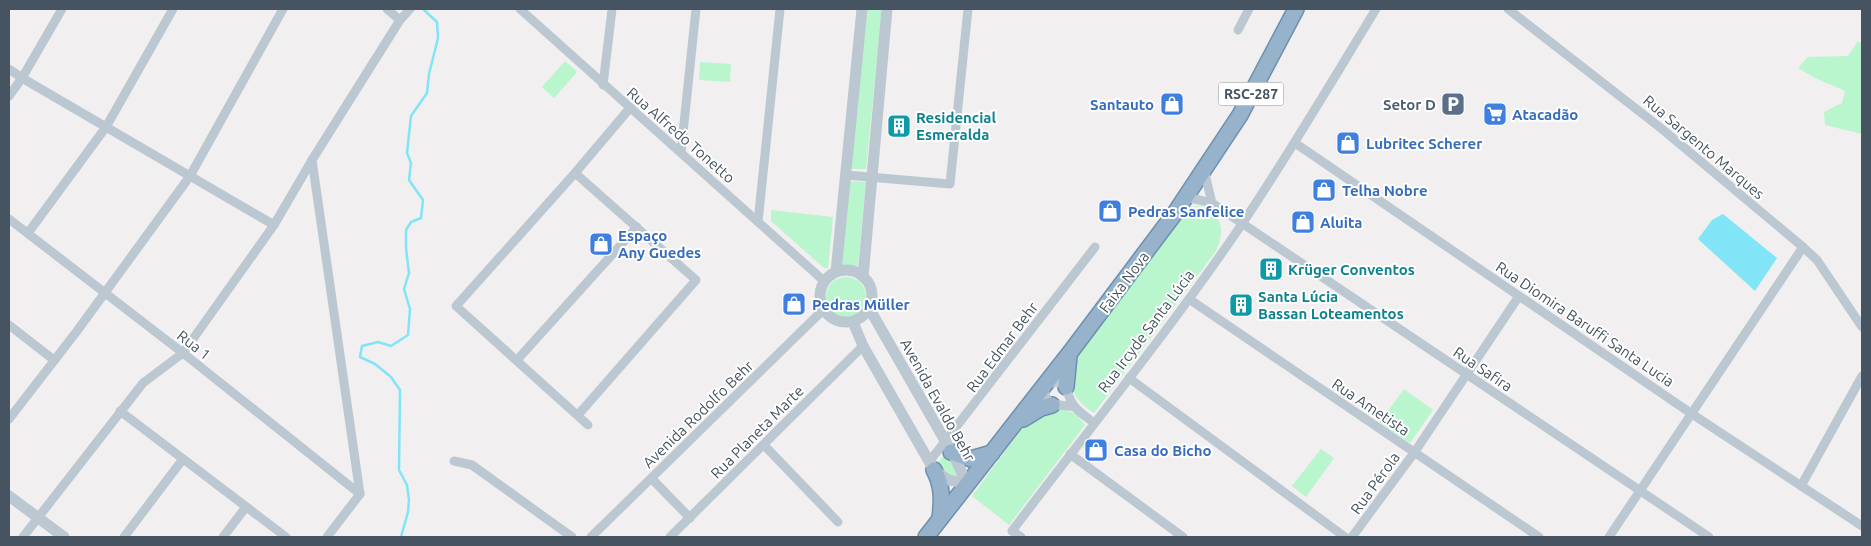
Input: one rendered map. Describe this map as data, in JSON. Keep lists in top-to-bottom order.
{
  "streets": {
    "highway": ["RSC-287", "Faixa Nova"],
    "street": [
      "Rua Alfredo Tonetto",
      "Rua Sargento Marques",
      "Rua Diomira Baruffi Santa Lucia",
      "Rua Ircyde Santa Lúcia",
      "Rua 1",
      "Rua Edmar Behr",
      "Rua Safira",
      "Avenida Evaldo Behr",
      "Rua Ametista",
      "Avenida Rodolfo Behr",
      "Rua Planeta Marte",
      "Rua Pérola"
    ]
  },
  "crossings": [
    ["Rua Alfredo Tonetto", "Avenida Evaldo Behr"],
    ["Rua Alfredo Tonetto", "Avenida Rodolfo Behr"],
    ["Faixa Nova", "Avenida Evaldo Behr"],
    ["Rua Diomira Baruffi Santa Lucia", "Rua Ircyde Santa Lúcia"],
    ["Rua Diomira Baruffi Santa Lucia", "Rua Pérola"],
    ["Rua Ircyde Santa Lúcia", "Rua Safira"],
    ["Rua Ircyde Santa Lúcia", "Rua Ametista"],
    ["Rua Edmar Behr", "Avenida Evaldo Behr"],
    ["Rua Safira", "Rua Pérola"],
    ["Avenida Evaldo Behr", "Avenida Rodolfo Behr"],
    ["Rua Ametista", "Rua Pérola"]
  ],
  "places": {
    "shop": [
      "Santauto",
      "Lubritec Scherer",
      "Telha Nobre",
      "Pedras Sanfelice",
      "Aluita",
      "Espaço Any Guedes",
      "Pedras Müller",
      "Casa do Bicho"
    ],
    "parking": ["Setor D"],
    "supermarket": ["Atacadão"],
    "building": ["Residencial Esmeralda", "Krüger Conventos", "Santa Lúcia Bassan Loteamentos"]
  }
}
